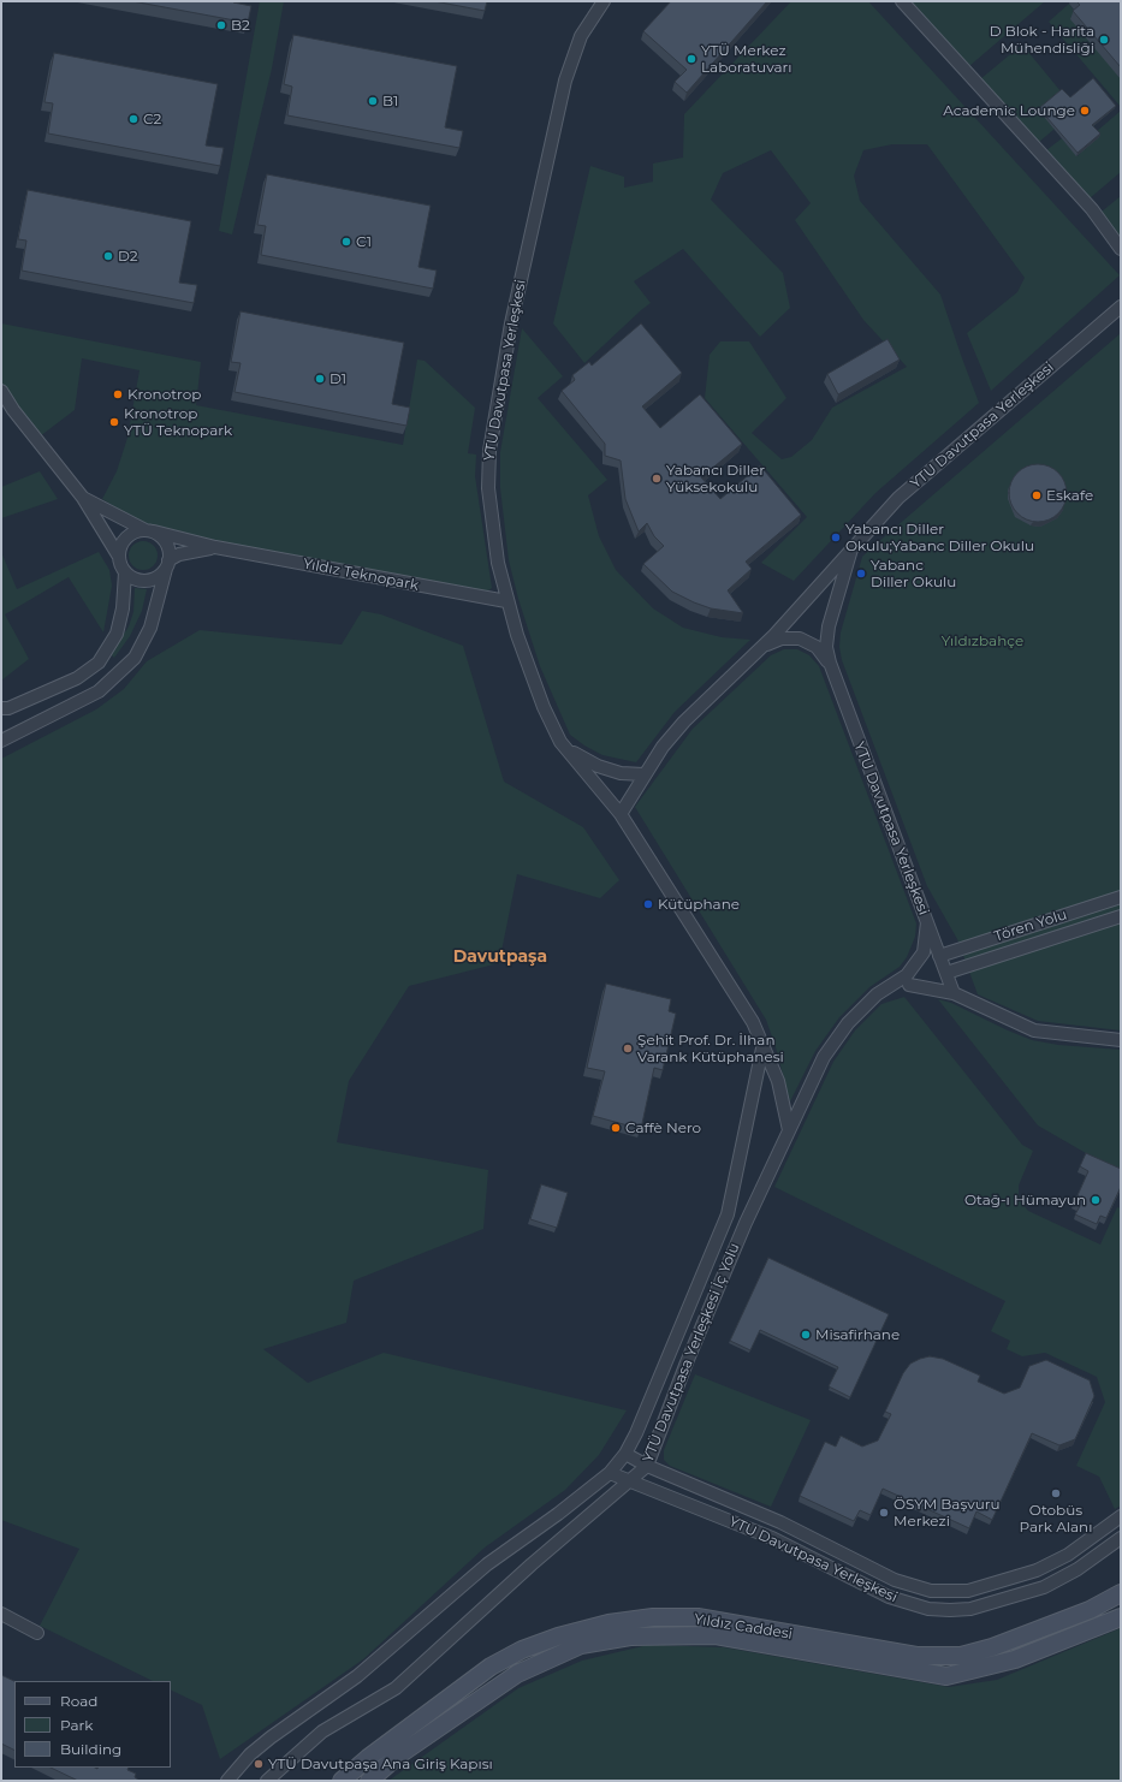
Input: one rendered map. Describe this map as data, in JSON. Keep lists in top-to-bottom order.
{
  "streets": {
    "main road": ["Yıldız Caddesi"],
    "street": [
      "YTU Davutpasa Yerleşkesi",
      "Yıldız Teknopark",
      "Tören Yolu",
      "YTÜ Davutpasa Yerleşkesi İç Yolu"
    ]
  },
  "crossings": [
    ["YTU Davutpasa Yerleşkesi", "Yıldız Teknopark"],
    ["YTU Davutpasa Yerleşkesi", "Tören Yolu"],
    ["YTU Davutpasa Yerleşkesi", "YTÜ Davutpasa Yerleşkesi İç Yolu"]
  ],
  "districts": ["Davutpaşa"],
  "parks": ["Yıldızbahçe"],
  "places": [
    "B2",
    "D Blok - Harita Mühendisliği",
    "YTÜ Merkez Laboratuvarı",
    "B1",
    "Academic Lounge",
    "C2",
    "C1",
    "D2",
    "D1",
    "Kronotrop",
    "Kronotrop YTÜ Teknopark",
    "Yabancı Diller Yüksekokulu",
    "Eskafe",
    "Yabancı Diller Okulu;Yabanc Diller Okulu",
    "Yabanc Diller Okulu",
    "Kütüphane",
    "Şehit Prof. Dr. İlhan Varank Kütüphanesi",
    "Caffè Nero",
    "Otağ-ı Hümayun",
    "Misafirhane",
    "Otobüs Park Alanı",
    "ÖSYM Başvuru Merkezi",
    "YTÜ Davutpaşa Ana Giriş Kapısı"
  ],
  "legend": ["Road", "Park", "Building"]
}
